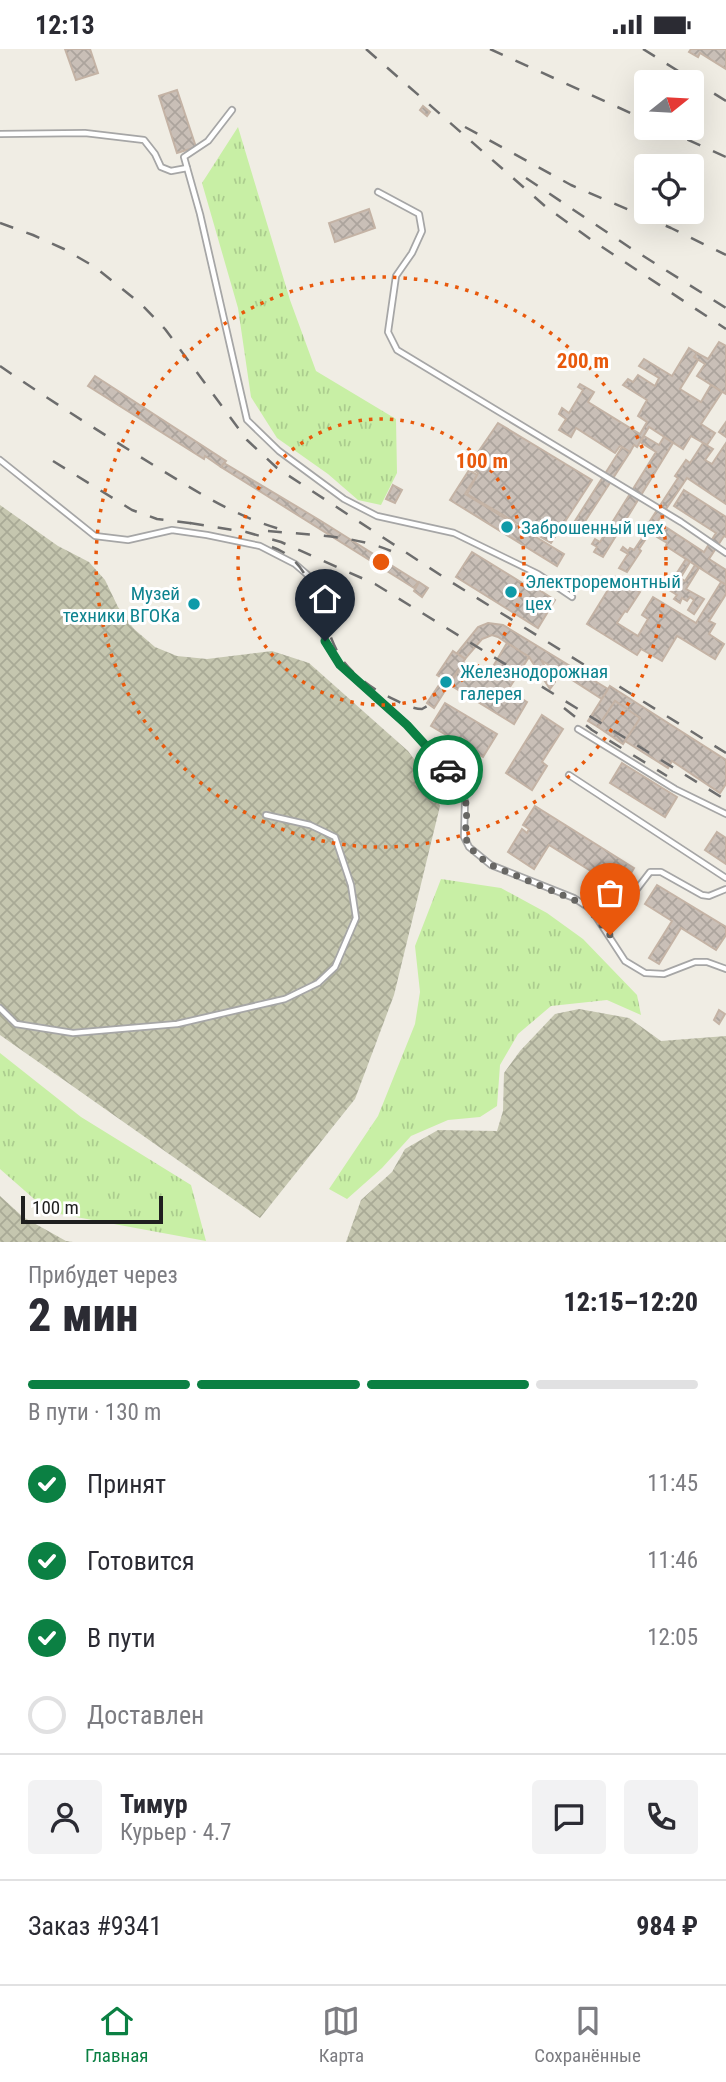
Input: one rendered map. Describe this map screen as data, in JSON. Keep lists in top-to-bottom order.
{
  "places": [
    "Заброшенный цех",
    "Электроремонтный цех",
    "Музей техники ВГОКа",
    "Железнодорожная галерея"
  ],
  "scale_bar": "100 m",
  "north": "right",
  "page": {
    "status": "12:13",
    "scale": "100 m",
    "heading": ["2 мин", "Прибудет через", "12:15–12:20"],
    "panel": [
      "Тимур",
      "Курьер · 4.7",
      "Заказ #9341",
      "984 ₽"
    ],
    "bar": "В пути · 130 m",
    "list": [
      ["Принят", "11:45"],
      ["Готовится", "11:46"],
      ["В пути", "12:05"],
      "Доставлен"
    ],
    "tabs": ["Главная", "Карта", "Сохранённые"]
  },
  "rings": ["200 m", "100 m"]
}
